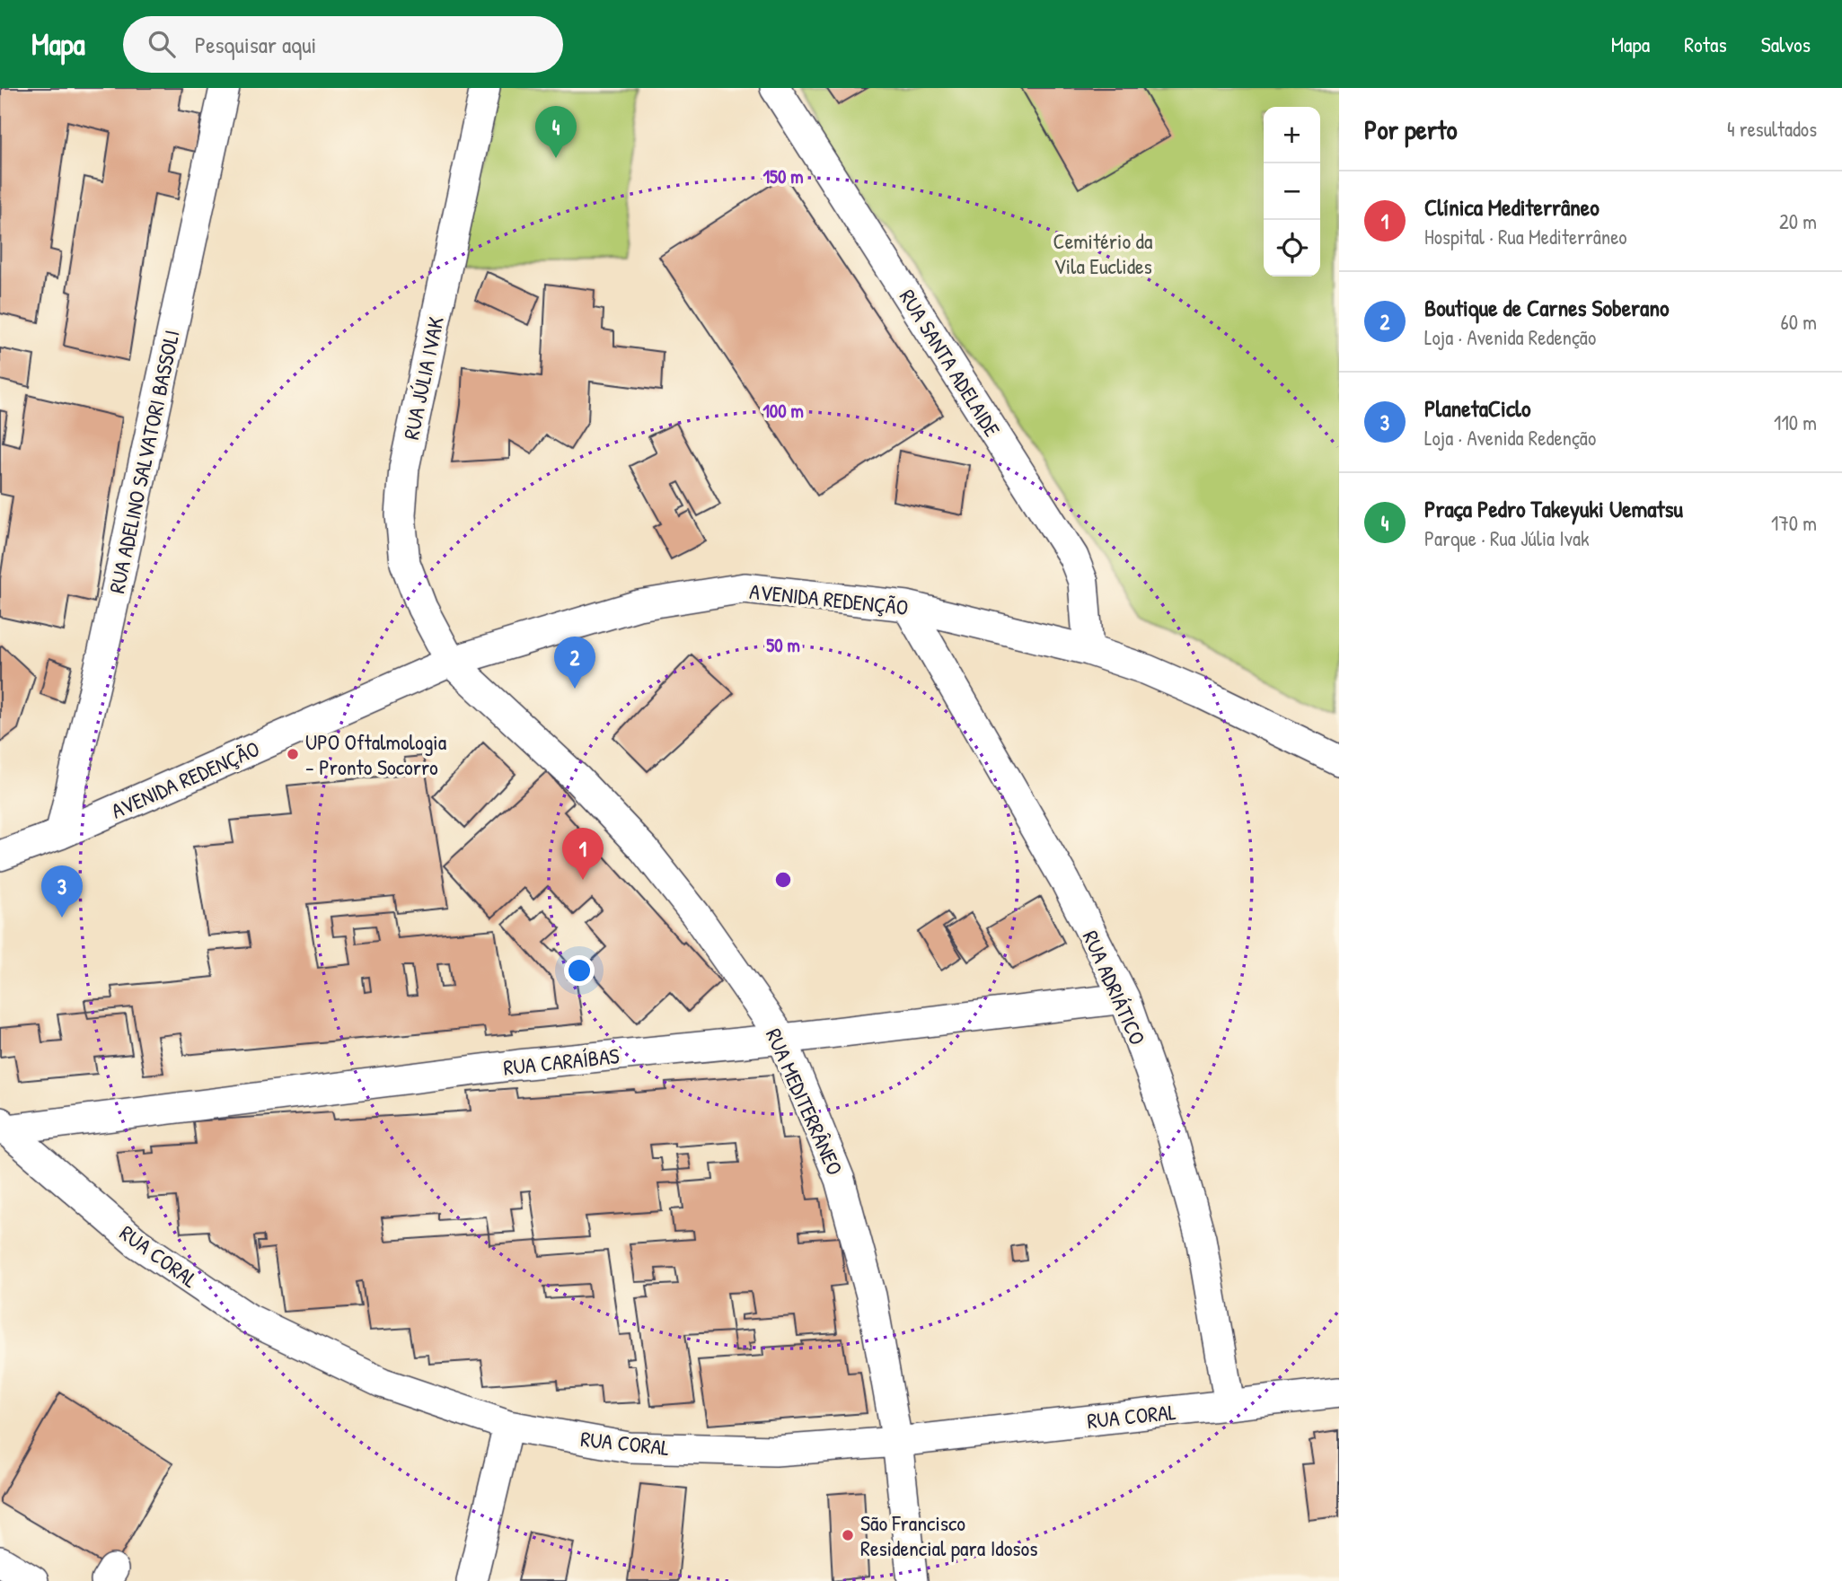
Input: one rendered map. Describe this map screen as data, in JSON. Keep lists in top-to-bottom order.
{
  "streets": {
    "street": [
      "RUA SANTA ADELAIDE",
      "RUA JÚLIA IVAK",
      "RUA ADELINO SALVATORI BASSOLI",
      "AVENIDA REDENÇÃO",
      "RUA ADRIÁTICO",
      "RUA CARAÍBAS",
      "RUA MEDITERRÂNEO",
      "RUA CORAL"
    ]
  },
  "crossings": [
    ["RUA SANTA ADELAIDE", "AVENIDA REDENÇÃO"],
    ["RUA JÚLIA IVAK", "AVENIDA REDENÇÃO"],
    ["RUA JÚLIA IVAK", "RUA MEDITERRÂNEO"],
    ["RUA ADELINO SALVATORI BASSOLI", "AVENIDA REDENÇÃO"],
    ["AVENIDA REDENÇÃO", "RUA ADRIÁTICO"],
    ["AVENIDA REDENÇÃO", "RUA MEDITERRÂNEO"],
    ["RUA ADRIÁTICO", "RUA CARAÍBAS"],
    ["RUA ADRIÁTICO", "RUA CORAL"],
    ["RUA CARAÍBAS", "RUA MEDITERRÂNEO"],
    ["RUA CARAÍBAS", "RUA CORAL"],
    ["RUA MEDITERRÂNEO", "RUA CORAL"]
  ],
  "parks": ["Cemitério da Vila Euclides"],
  "places": ["UPO Oftalmologia - Pronto Socorro", "São Francisco Residencial para Idosos"],
  "page": {
    "header": "Mapa",
    "search": "Pesquisar aqui",
    "nav": ["Mapa", "Rotas", "Salvos"],
    "heading": ["Por perto", "4 resultados"],
    "pins": [
      "4",
      "2",
      "1",
      "3"
    ],
    "map_buttons": ["+", "−"],
    "list": [
      {
        "mark": "1",
        "name": "Clínica Mediterrâneo",
        "note": "Hospital · Rua Mediterrâneo",
        "value": "20 m"
      },
      {
        "mark": "2",
        "name": "Boutique de Carnes Soberano",
        "note": "Loja · Avenida Redenção",
        "value": "60 m"
      },
      {
        "mark": "3",
        "name": "PlanetaCiclo",
        "note": "Loja · Avenida Redenção",
        "value": "110 m"
      },
      {
        "mark": "4",
        "name": "Praça Pedro Takeyuki Uematsu",
        "note": "Parque · Rua Júlia Ivak",
        "value": "170 m"
      }
    ]
  },
  "rings": ["150 m", "100 m", "50 m"]
}
